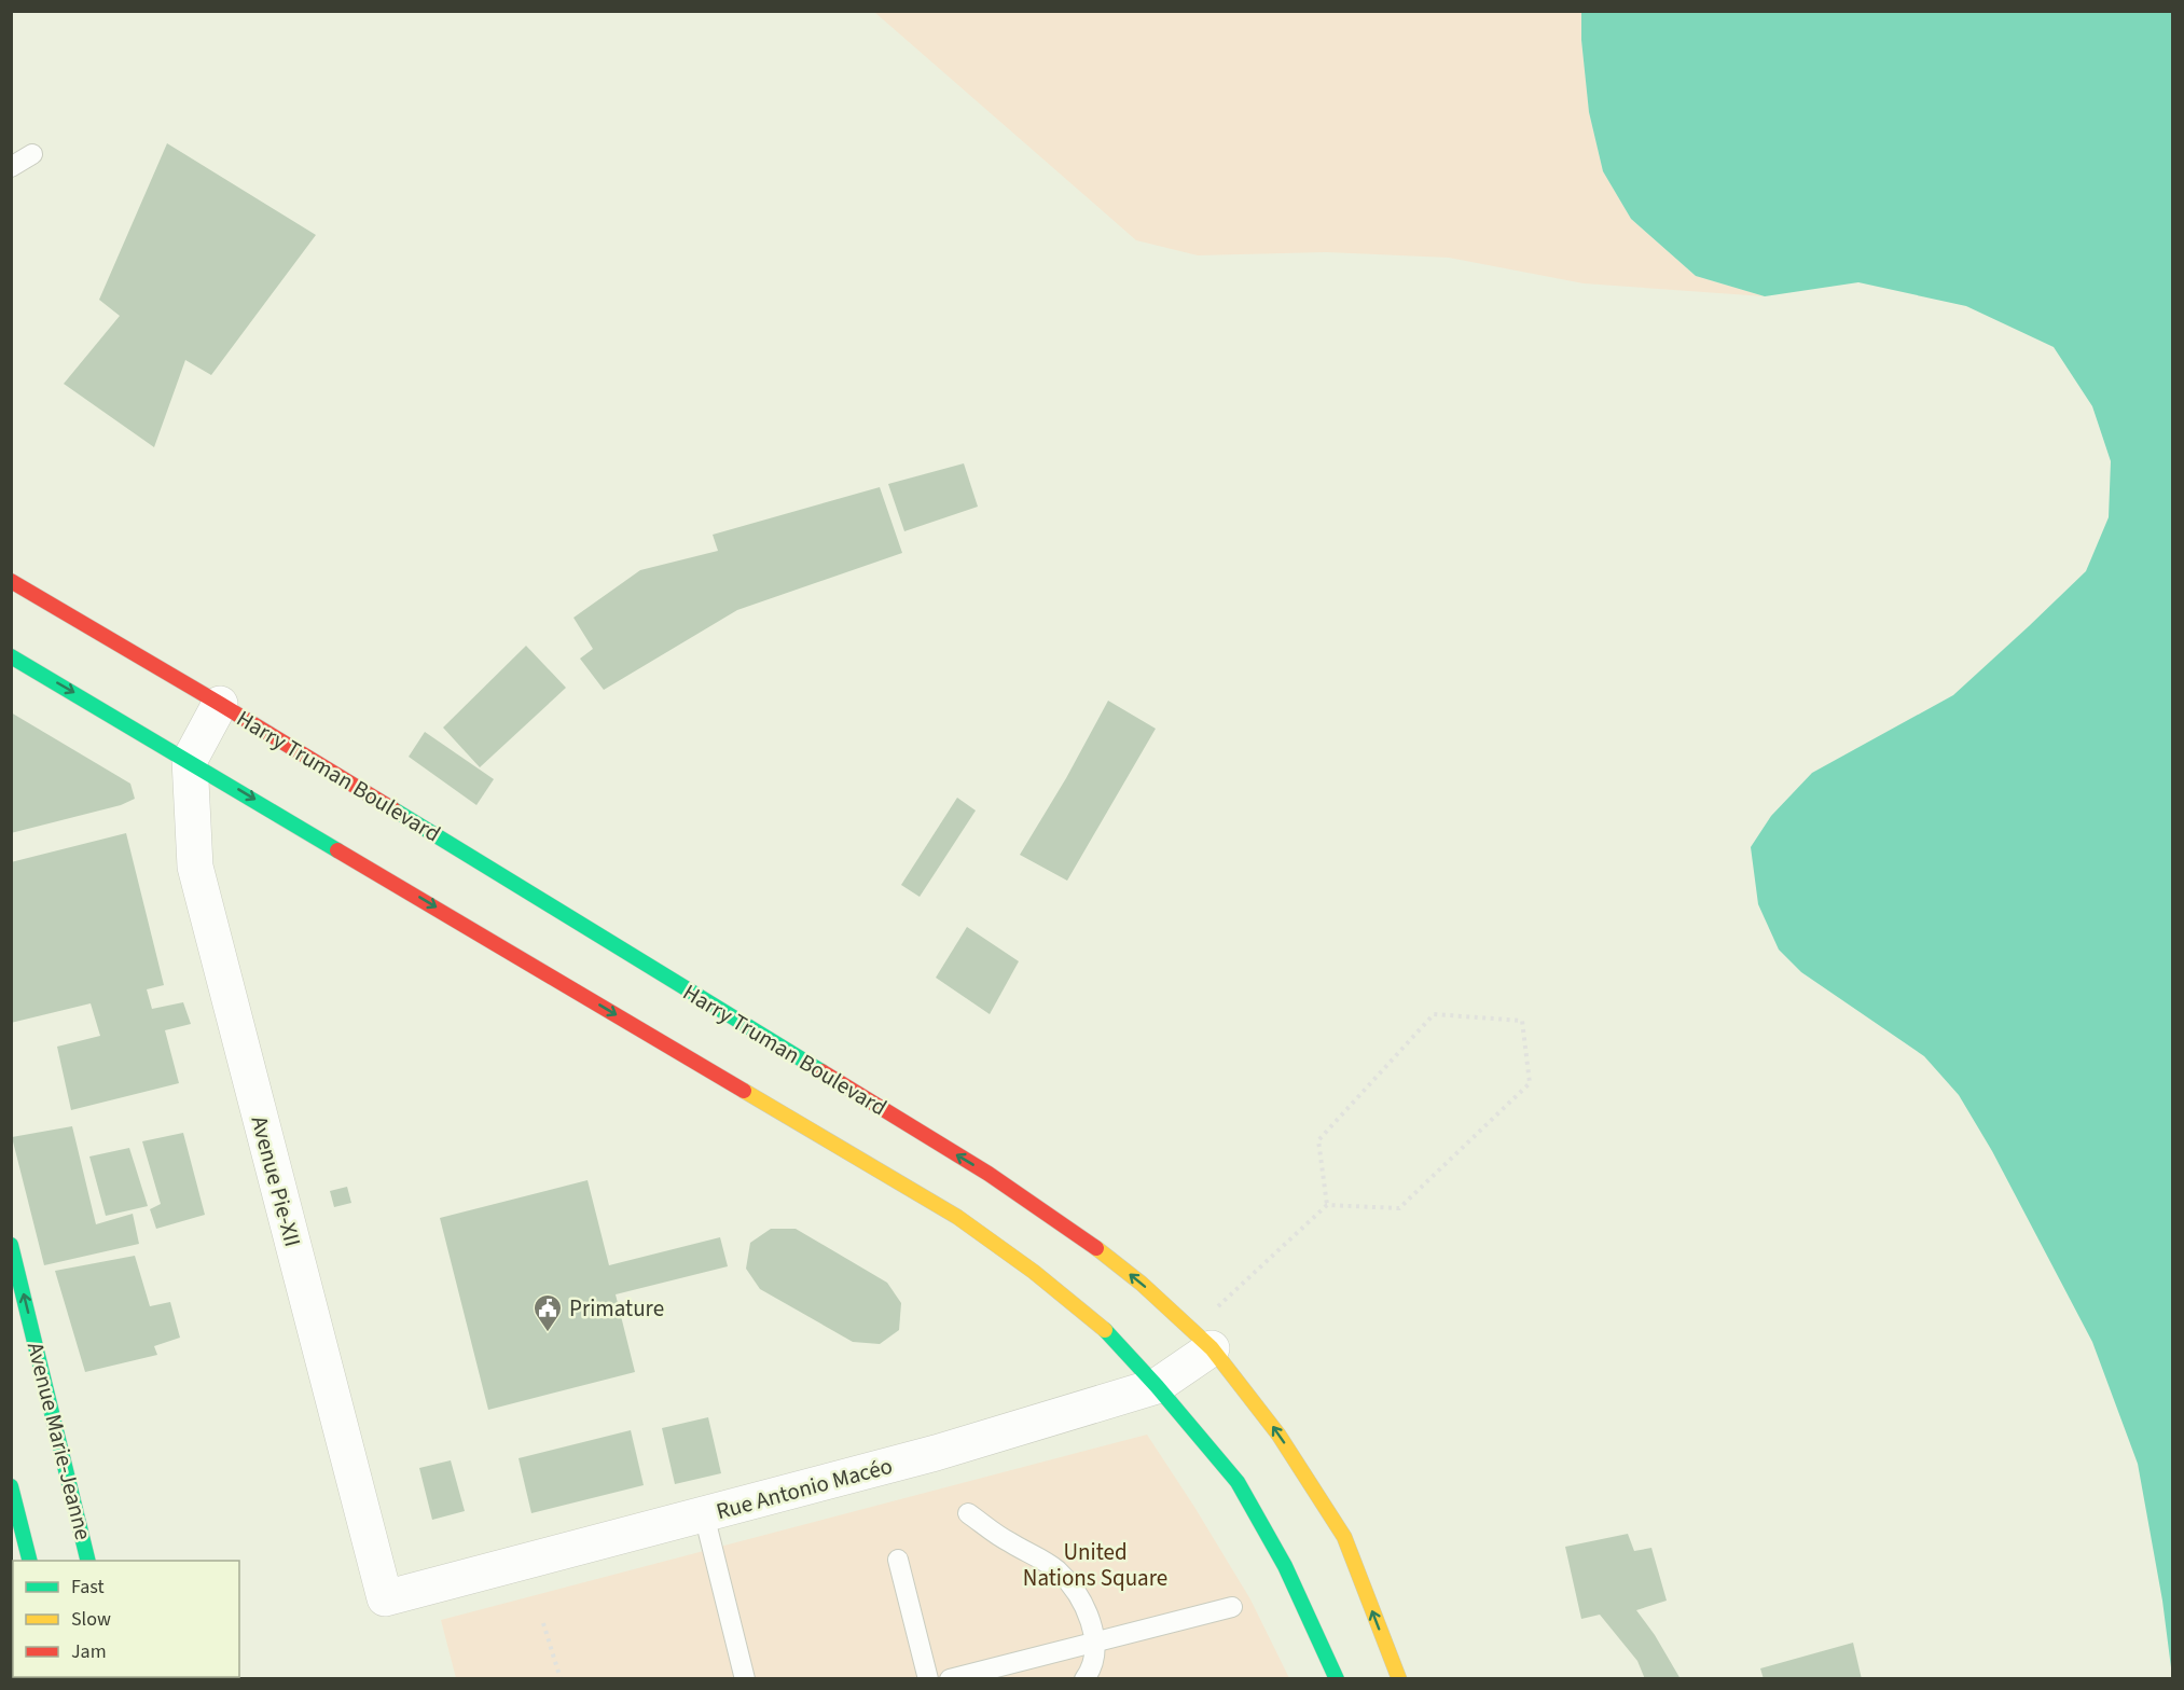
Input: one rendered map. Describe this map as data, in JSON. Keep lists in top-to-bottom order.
{
  "streets": {
    "main road": ["Harry Truman Boulevard", "Avenue Marie-Jeanne"],
    "street": ["Avenue Pie-XII", "Rue Antonio Macéo"]
  },
  "crossings": [
    ["Harry Truman Boulevard", "Rue Antonio Macéo"],
    ["Avenue Pie-XII", "Rue Antonio Macéo"]
  ],
  "one_way": ["Avenue Marie-Jeanne"],
  "parks": ["United Nations Square"],
  "places": {
    "public building": ["Primature"]
  },
  "legend": ["Fast", "Slow", "Jam"]
}
